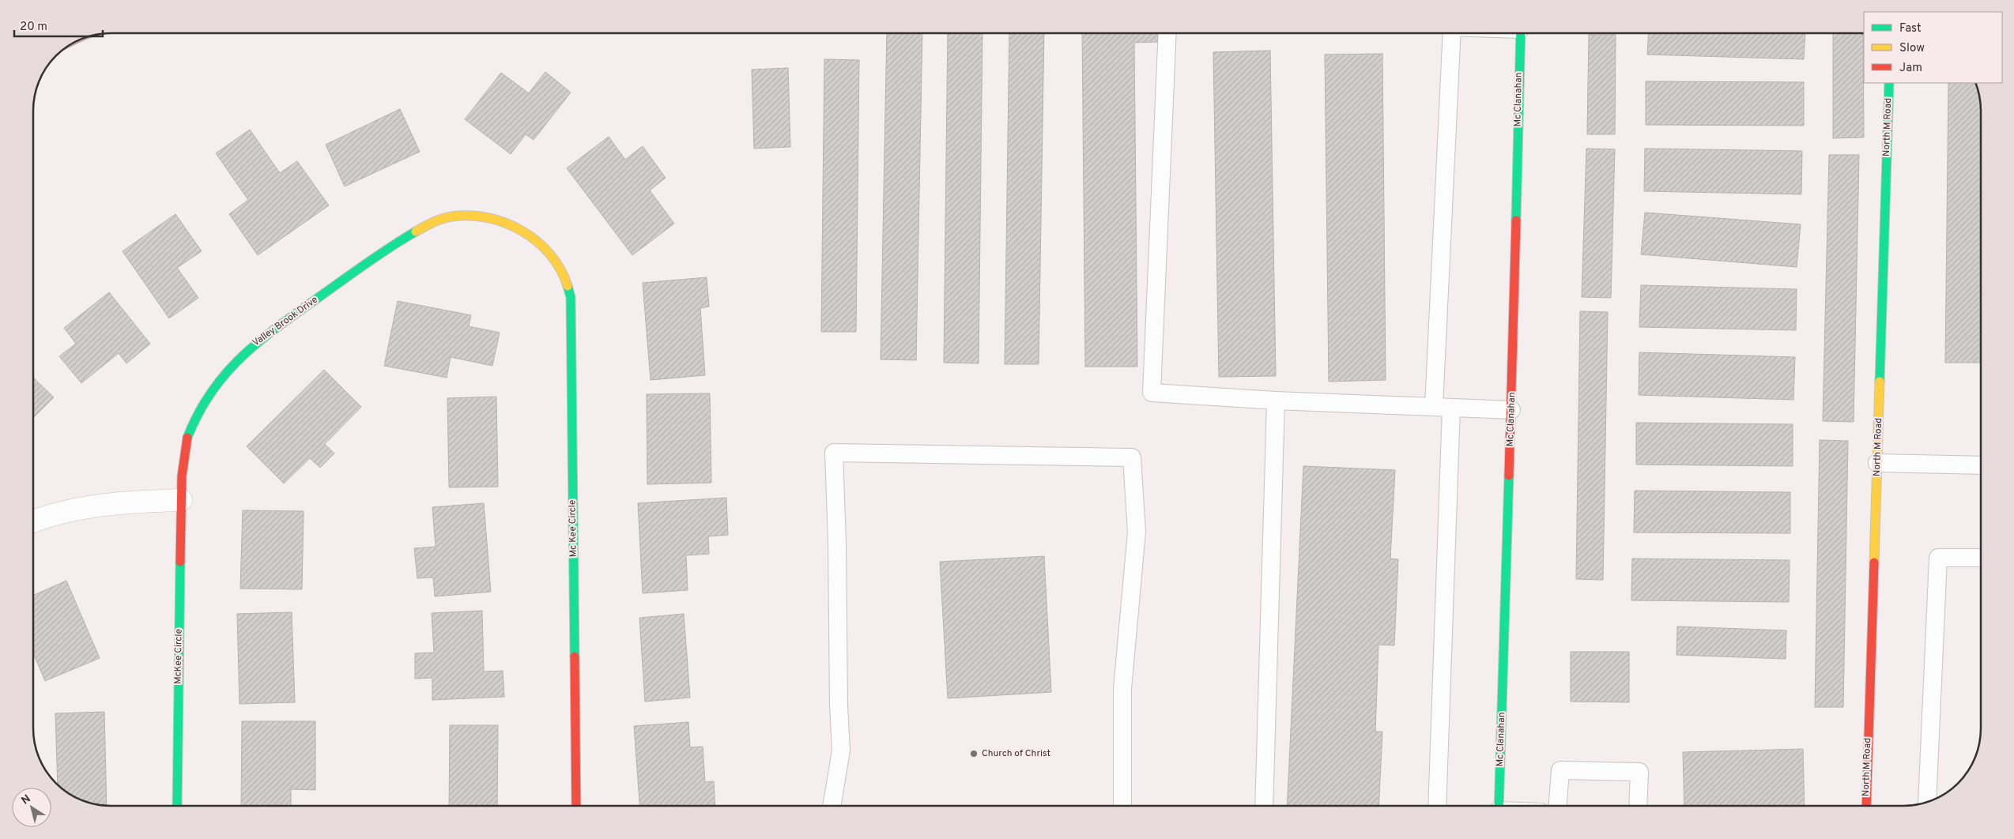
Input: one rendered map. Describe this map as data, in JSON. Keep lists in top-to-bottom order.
{
  "streets": {
    "street": [
      "Mc Clanahan",
      "North M Road",
      "Valley Brook Drive",
      "Mc Kee Circle",
      "McKee Circle"
    ]
  },
  "crossings": [
    ["Valley Brook Drive", "Mc Kee Circle"],
    ["Valley Brook Drive", "McKee Circle"]
  ],
  "places": ["Church of Christ"],
  "legend": ["Fast", "Slow", "Jam"],
  "scale_bar": "20 m",
  "north": "top left"
}
